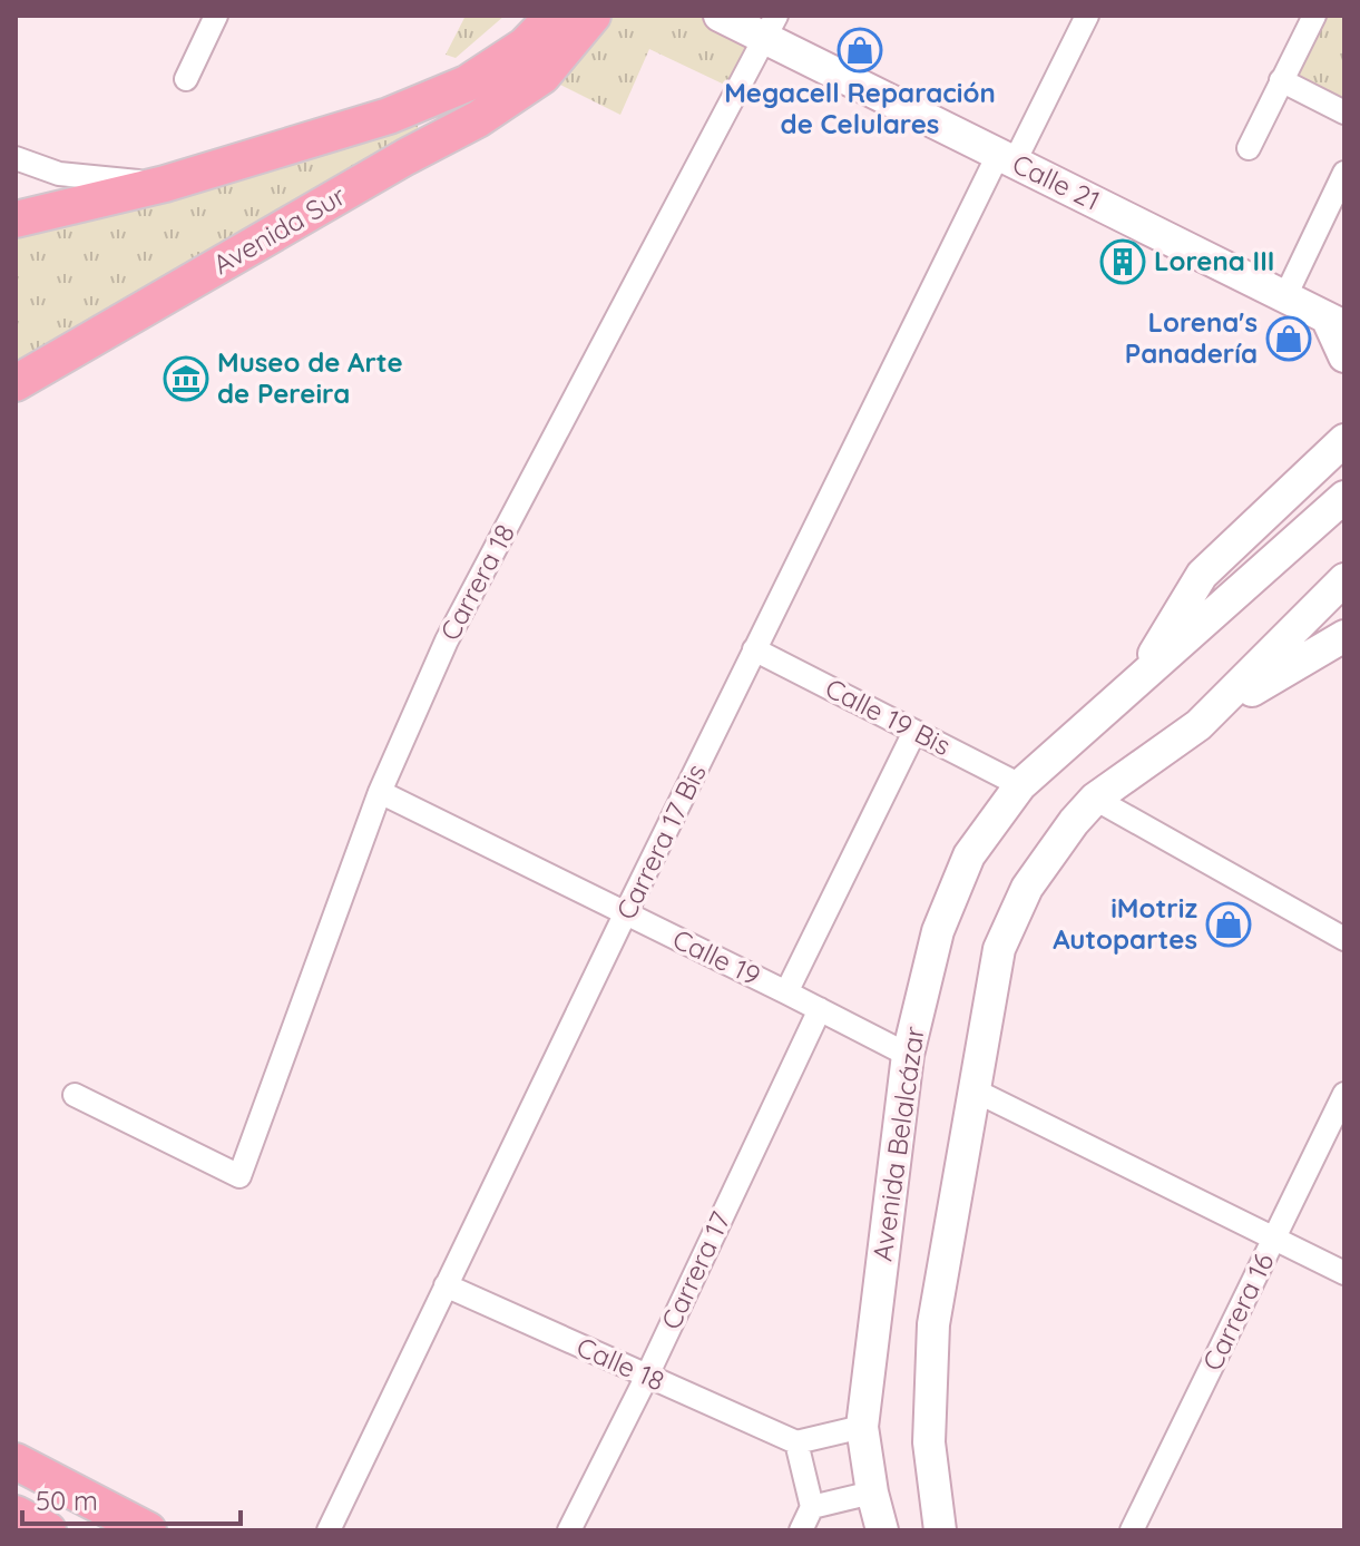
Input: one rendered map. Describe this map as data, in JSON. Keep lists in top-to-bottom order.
{
  "streets": {
    "main road": ["Calle 21", "Avenida Sur", "Avenida Belalcázar"],
    "street": [
      "Carrera 18",
      "Calle 19 Bis",
      "Carrera 17 Bis",
      "Calle 19",
      "Carrera 17",
      "Carrera 16",
      "Calle 18"
    ]
  },
  "crossings": [
    ["Calle 21", "Carrera 18"],
    ["Calle 21", "Carrera 17 Bis"],
    ["Carrera 18", "Calle 19"],
    ["Calle 19 Bis", "Carrera 17 Bis"],
    ["Calle 19 Bis", "Avenida Belalcázar"],
    ["Carrera 17 Bis", "Calle 19"],
    ["Carrera 17 Bis", "Calle 18"],
    ["Calle 19", "Avenida Belalcázar"],
    ["Calle 19", "Carrera 17"],
    ["Carrera 17", "Calle 18"]
  ],
  "places": {
    "shop": ["Megacell Reparación de Celulares", "Lorena's Panadería", "iMotriz Autopartes"],
    "building": ["Lorena III"],
    "museum": ["Museo de Arte de Pereira"]
  },
  "scale_bar": "50 m"
}
